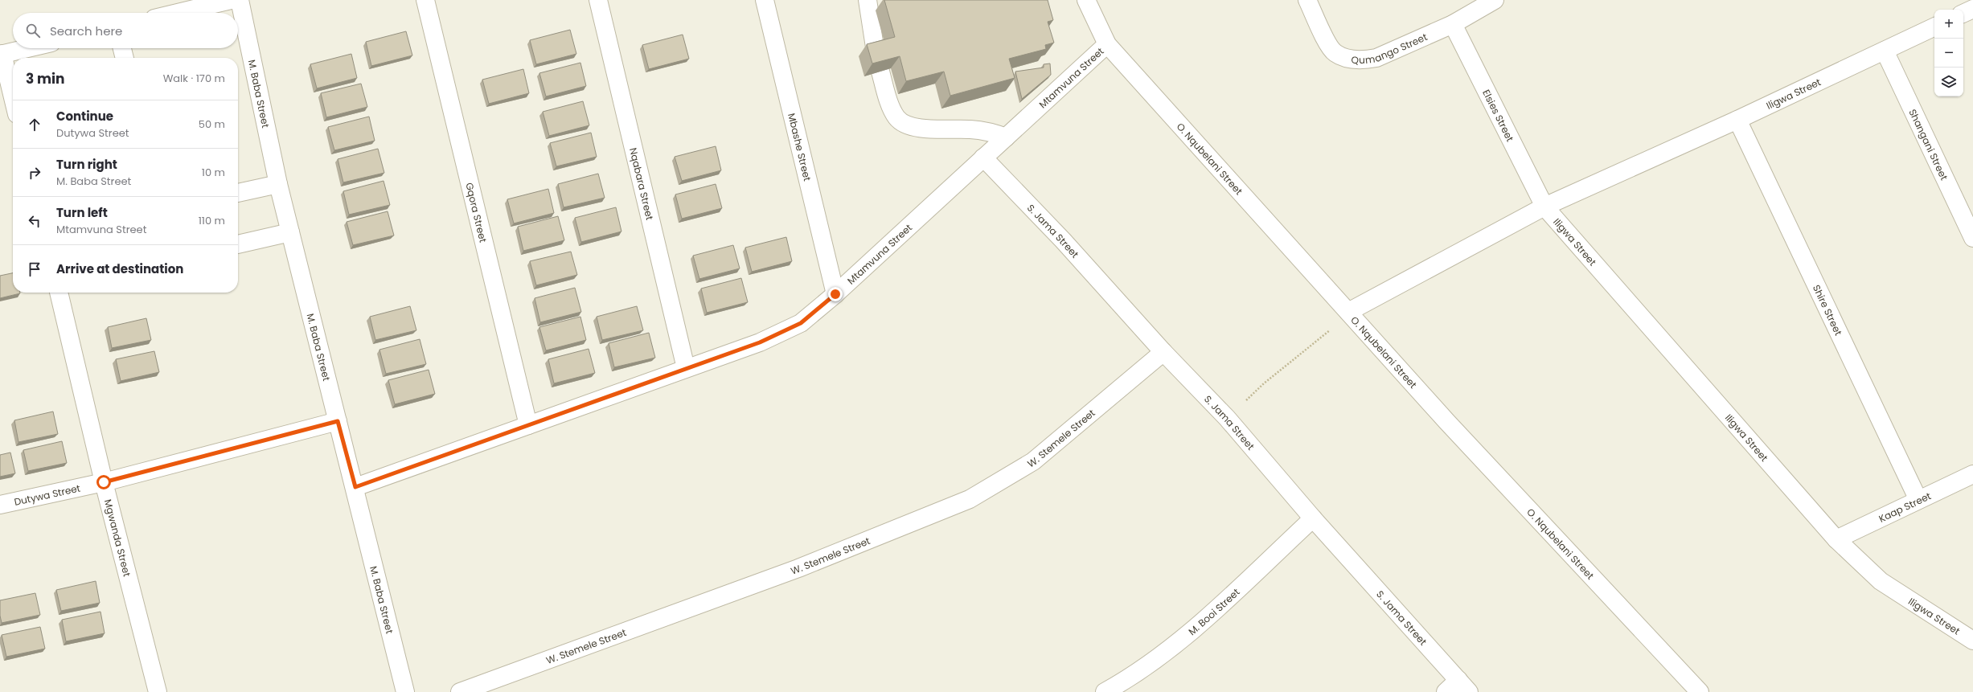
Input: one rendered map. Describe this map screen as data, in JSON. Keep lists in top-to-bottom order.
{
  "streets": {
    "street": [
      "Qumango Street",
      "Mtamvuna Street",
      "M. Baba Street",
      "Iligwa Street",
      "Elsies Street",
      "Shangani Street",
      "Mbashe Street",
      "O. Nqubelani Street",
      "Nqabara Street",
      "Gqora Street",
      "S. Jama Street",
      "Shire Street",
      "W. Stemele Street",
      "Dutywa Street",
      "Kaap Street",
      "Mgwanda Street",
      "M. Booi Street"
    ]
  },
  "crossings": [
    ["Qumango Street", "Elsies Street"],
    ["Mtamvuna Street", "M. Baba Street"],
    ["Mtamvuna Street", "Mbashe Street"],
    ["Mtamvuna Street", "O. Nqubelani Street"],
    ["Mtamvuna Street", "Nqabara Street"],
    ["Mtamvuna Street", "Gqora Street"],
    ["Mtamvuna Street", "S. Jama Street"],
    ["M. Baba Street", "Dutywa Street"],
    ["Iligwa Street", "Elsies Street"],
    ["Iligwa Street", "Shangani Street"],
    ["Iligwa Street", "O. Nqubelani Street"],
    ["Iligwa Street", "Shire Street"],
    ["Iligwa Street", "Kaap Street"],
    ["S. Jama Street", "W. Stemele Street"],
    ["S. Jama Street", "M. Booi Street"],
    ["Shire Street", "Kaap Street"],
    ["Dutywa Street", "Mgwanda Street"]
  ],
  "page": {
    "map_buttons": ["+", "−"],
    "search": "Search here",
    "heading": ["3 min", "Walk · 170 m"],
    "list": [
      ["Continue", "Dutywa Street", "50 m"],
      ["Turn right", "M. Baba Street", "10 m"],
      ["Turn left", "Mtamvuna Street", "110 m"],
      "Arrive at destination"
    ]
  }
}
